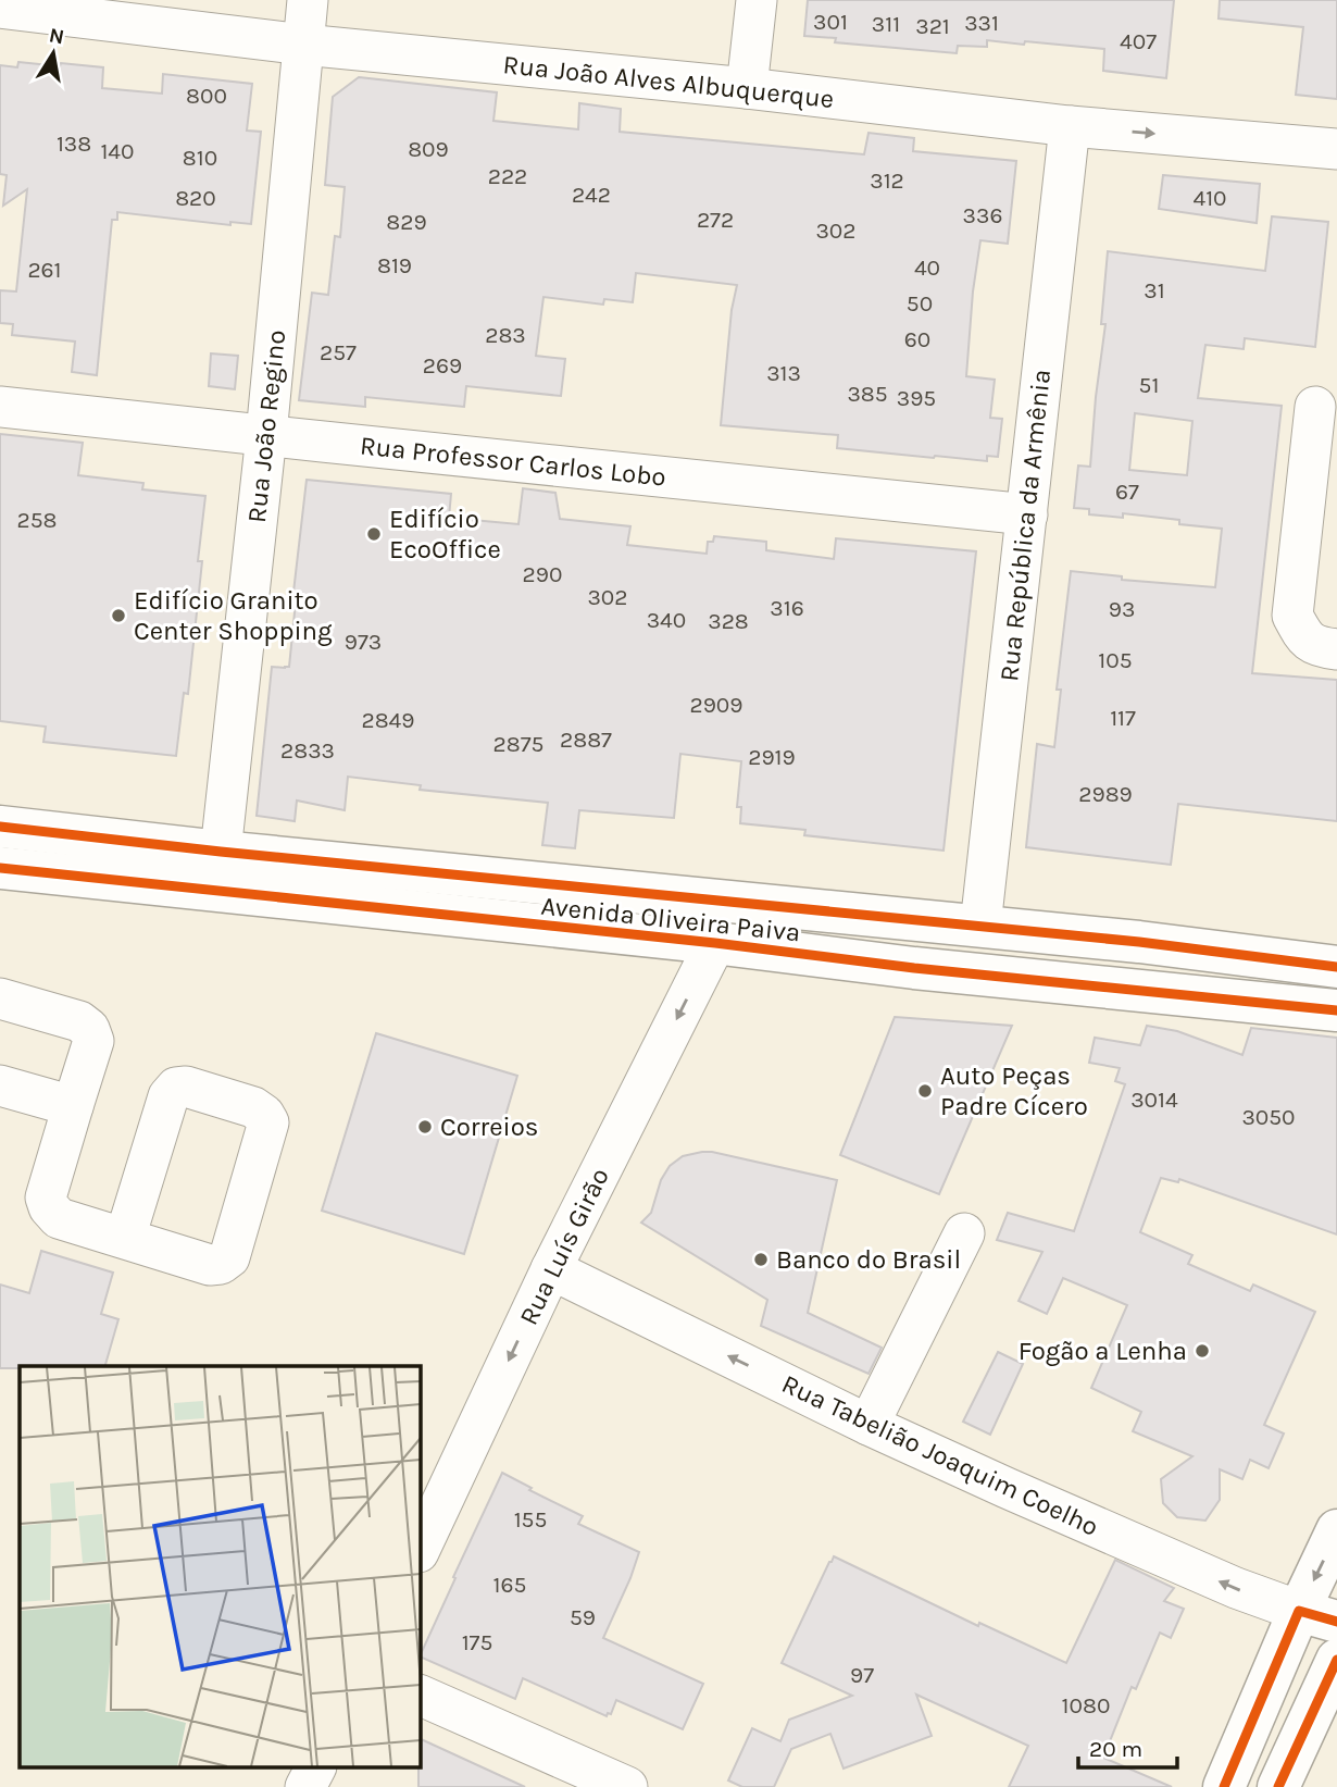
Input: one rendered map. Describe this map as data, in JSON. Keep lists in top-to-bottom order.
{
  "streets": {
    "main road": ["Avenida Oliveira Paiva"],
    "street": [
      "Rua João Alves Albuquerque",
      "Rua João Regino",
      "Rua Professor Carlos Lobo",
      "Rua República da Armênia",
      "Rua Luís Girão",
      "Rua Tabelião Joaquim Coelho"
    ]
  },
  "crossings": [
    ["Rua João Alves Albuquerque", "Rua João Regino"],
    ["Rua João Alves Albuquerque", "Rua República da Armênia"],
    ["Rua João Regino", "Rua Professor Carlos Lobo"],
    ["Rua João Regino", "Avenida Oliveira Paiva"],
    ["Rua Professor Carlos Lobo", "Rua República da Armênia"],
    ["Rua República da Armênia", "Avenida Oliveira Paiva"],
    ["Avenida Oliveira Paiva", "Rua Luís Girão"],
    ["Rua Luís Girão", "Rua Tabelião Joaquim Coelho"]
  ],
  "one_way": ["Rua Tabelião Joaquim Coelho"],
  "places": [
    "Edifício EcoOffice",
    "Edifício Granito Center Shopping",
    "Auto Peças Padre Cícero",
    "Correios",
    "Banco do Brasil",
    "Fogão a Lenha"
  ],
  "house_numbers": [
    "301",
    "331",
    "311",
    "321",
    "407",
    "800",
    "138",
    "809",
    "140",
    "810",
    "222",
    "312",
    "242",
    "820",
    "410",
    "336",
    "272",
    "829",
    "302",
    "819",
    "40",
    "261",
    "31",
    "50",
    "283",
    "60",
    "257",
    "269",
    "313",
    "51",
    "385",
    "395",
    "67",
    "258",
    "290",
    "302",
    "316",
    "93",
    "340",
    "328",
    "973",
    "105",
    "2909",
    "117",
    "2849",
    "2887",
    "2875",
    "2833",
    "2919",
    "2989",
    "3014",
    "3050",
    "155",
    "165",
    "59",
    "175",
    "97",
    "1080"
  ],
  "scale_bar": "20 m",
  "north": "top"
}
